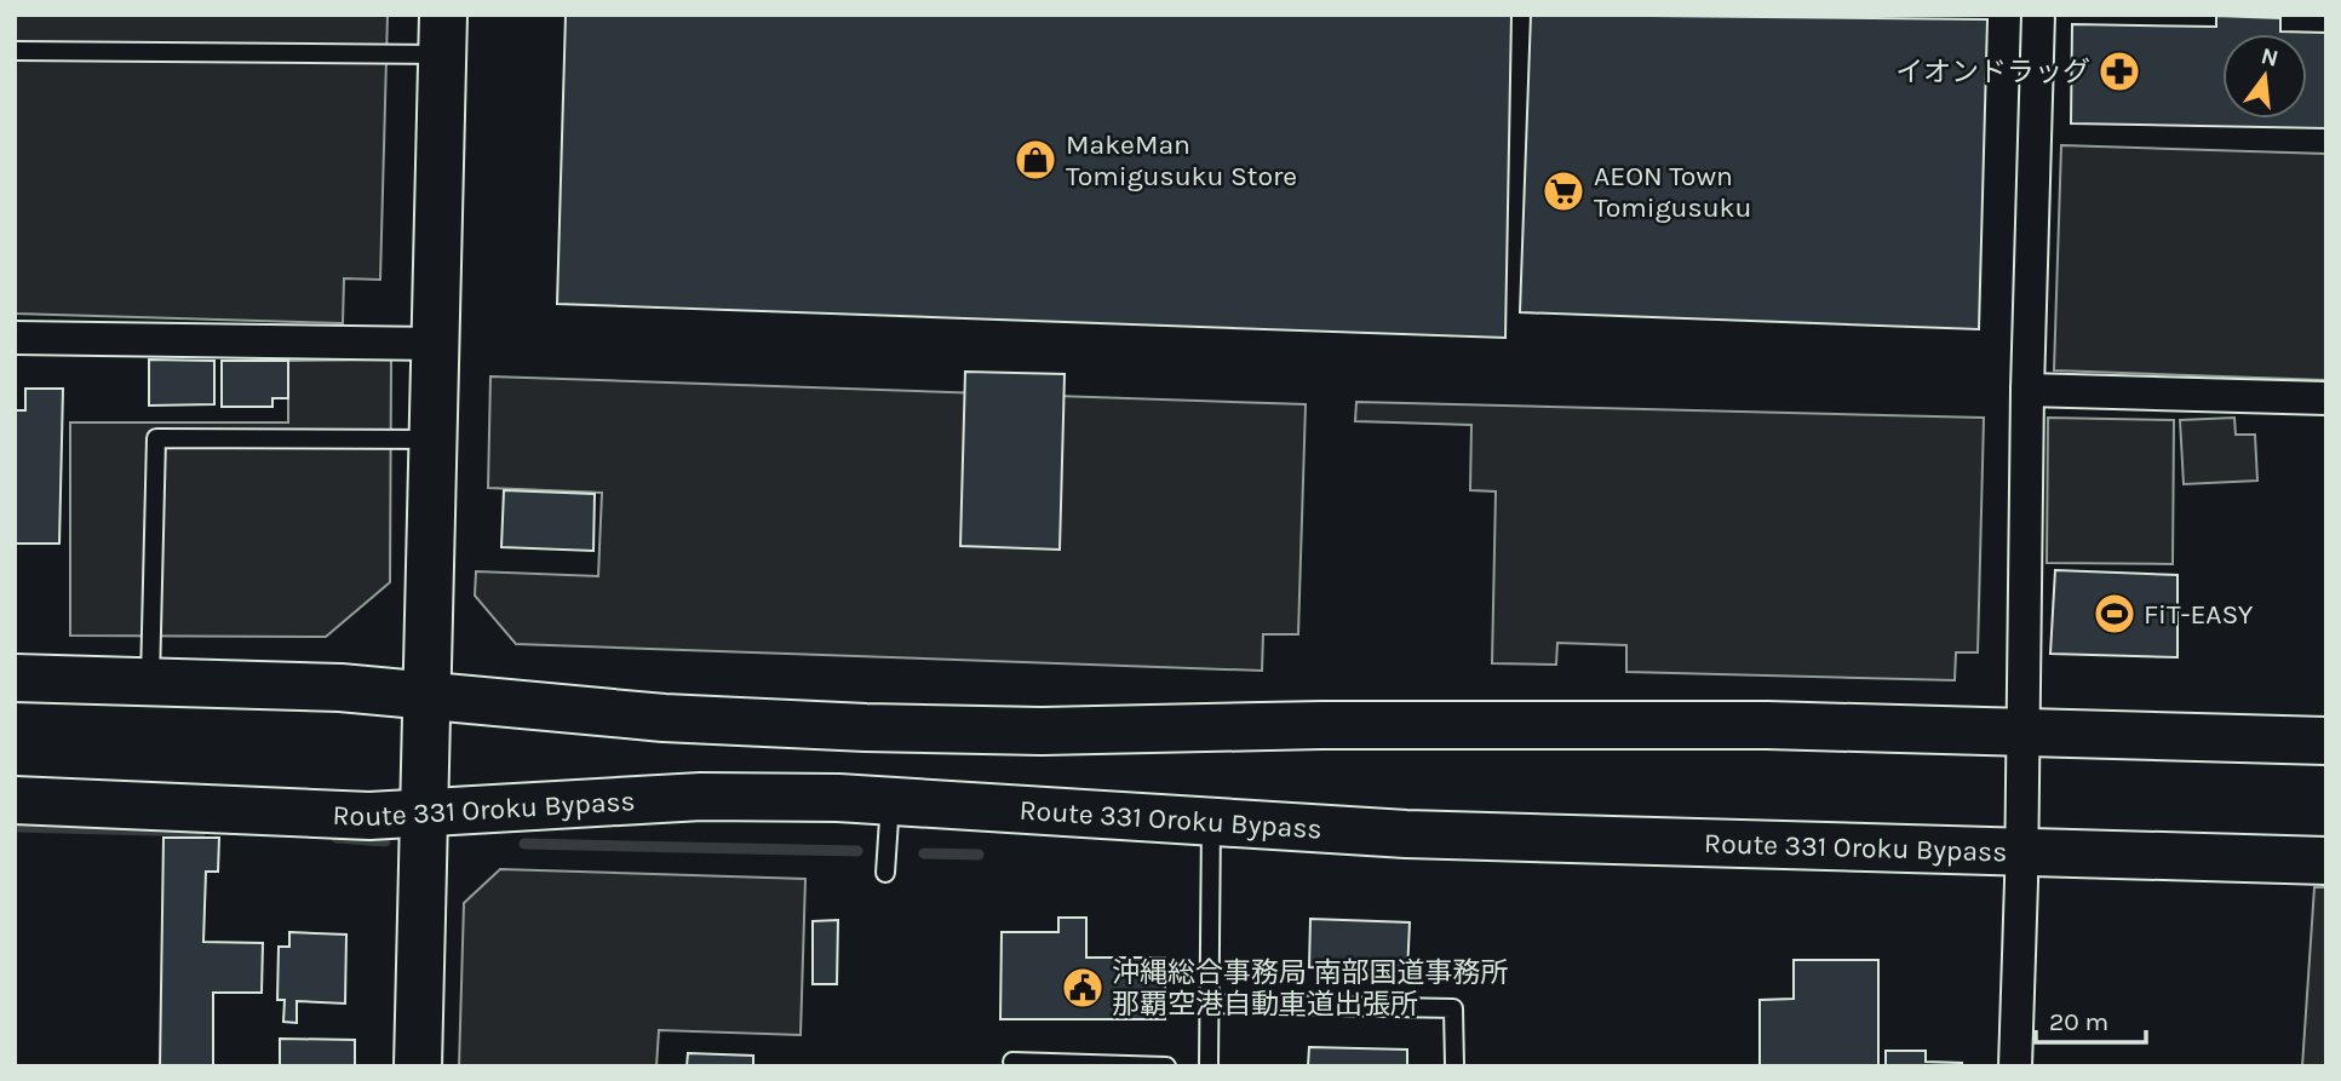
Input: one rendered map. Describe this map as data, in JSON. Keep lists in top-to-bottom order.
{
  "streets": {
    "main road": ["Route 331 Oroku Bypass"]
  },
  "places": {
    "pharmacy": ["イオンドラッグ"],
    "shop": ["MakeMan Tomigusuku Store"],
    "supermarket": ["AEON Town Tomigusuku"],
    "sports": ["FiT-EASY"],
    "public building": ["沖縄総合事務局 南部国道事務所 那覇空港自動車道出張所"]
  },
  "scale_bar": "20 m",
  "north": "top"
}
